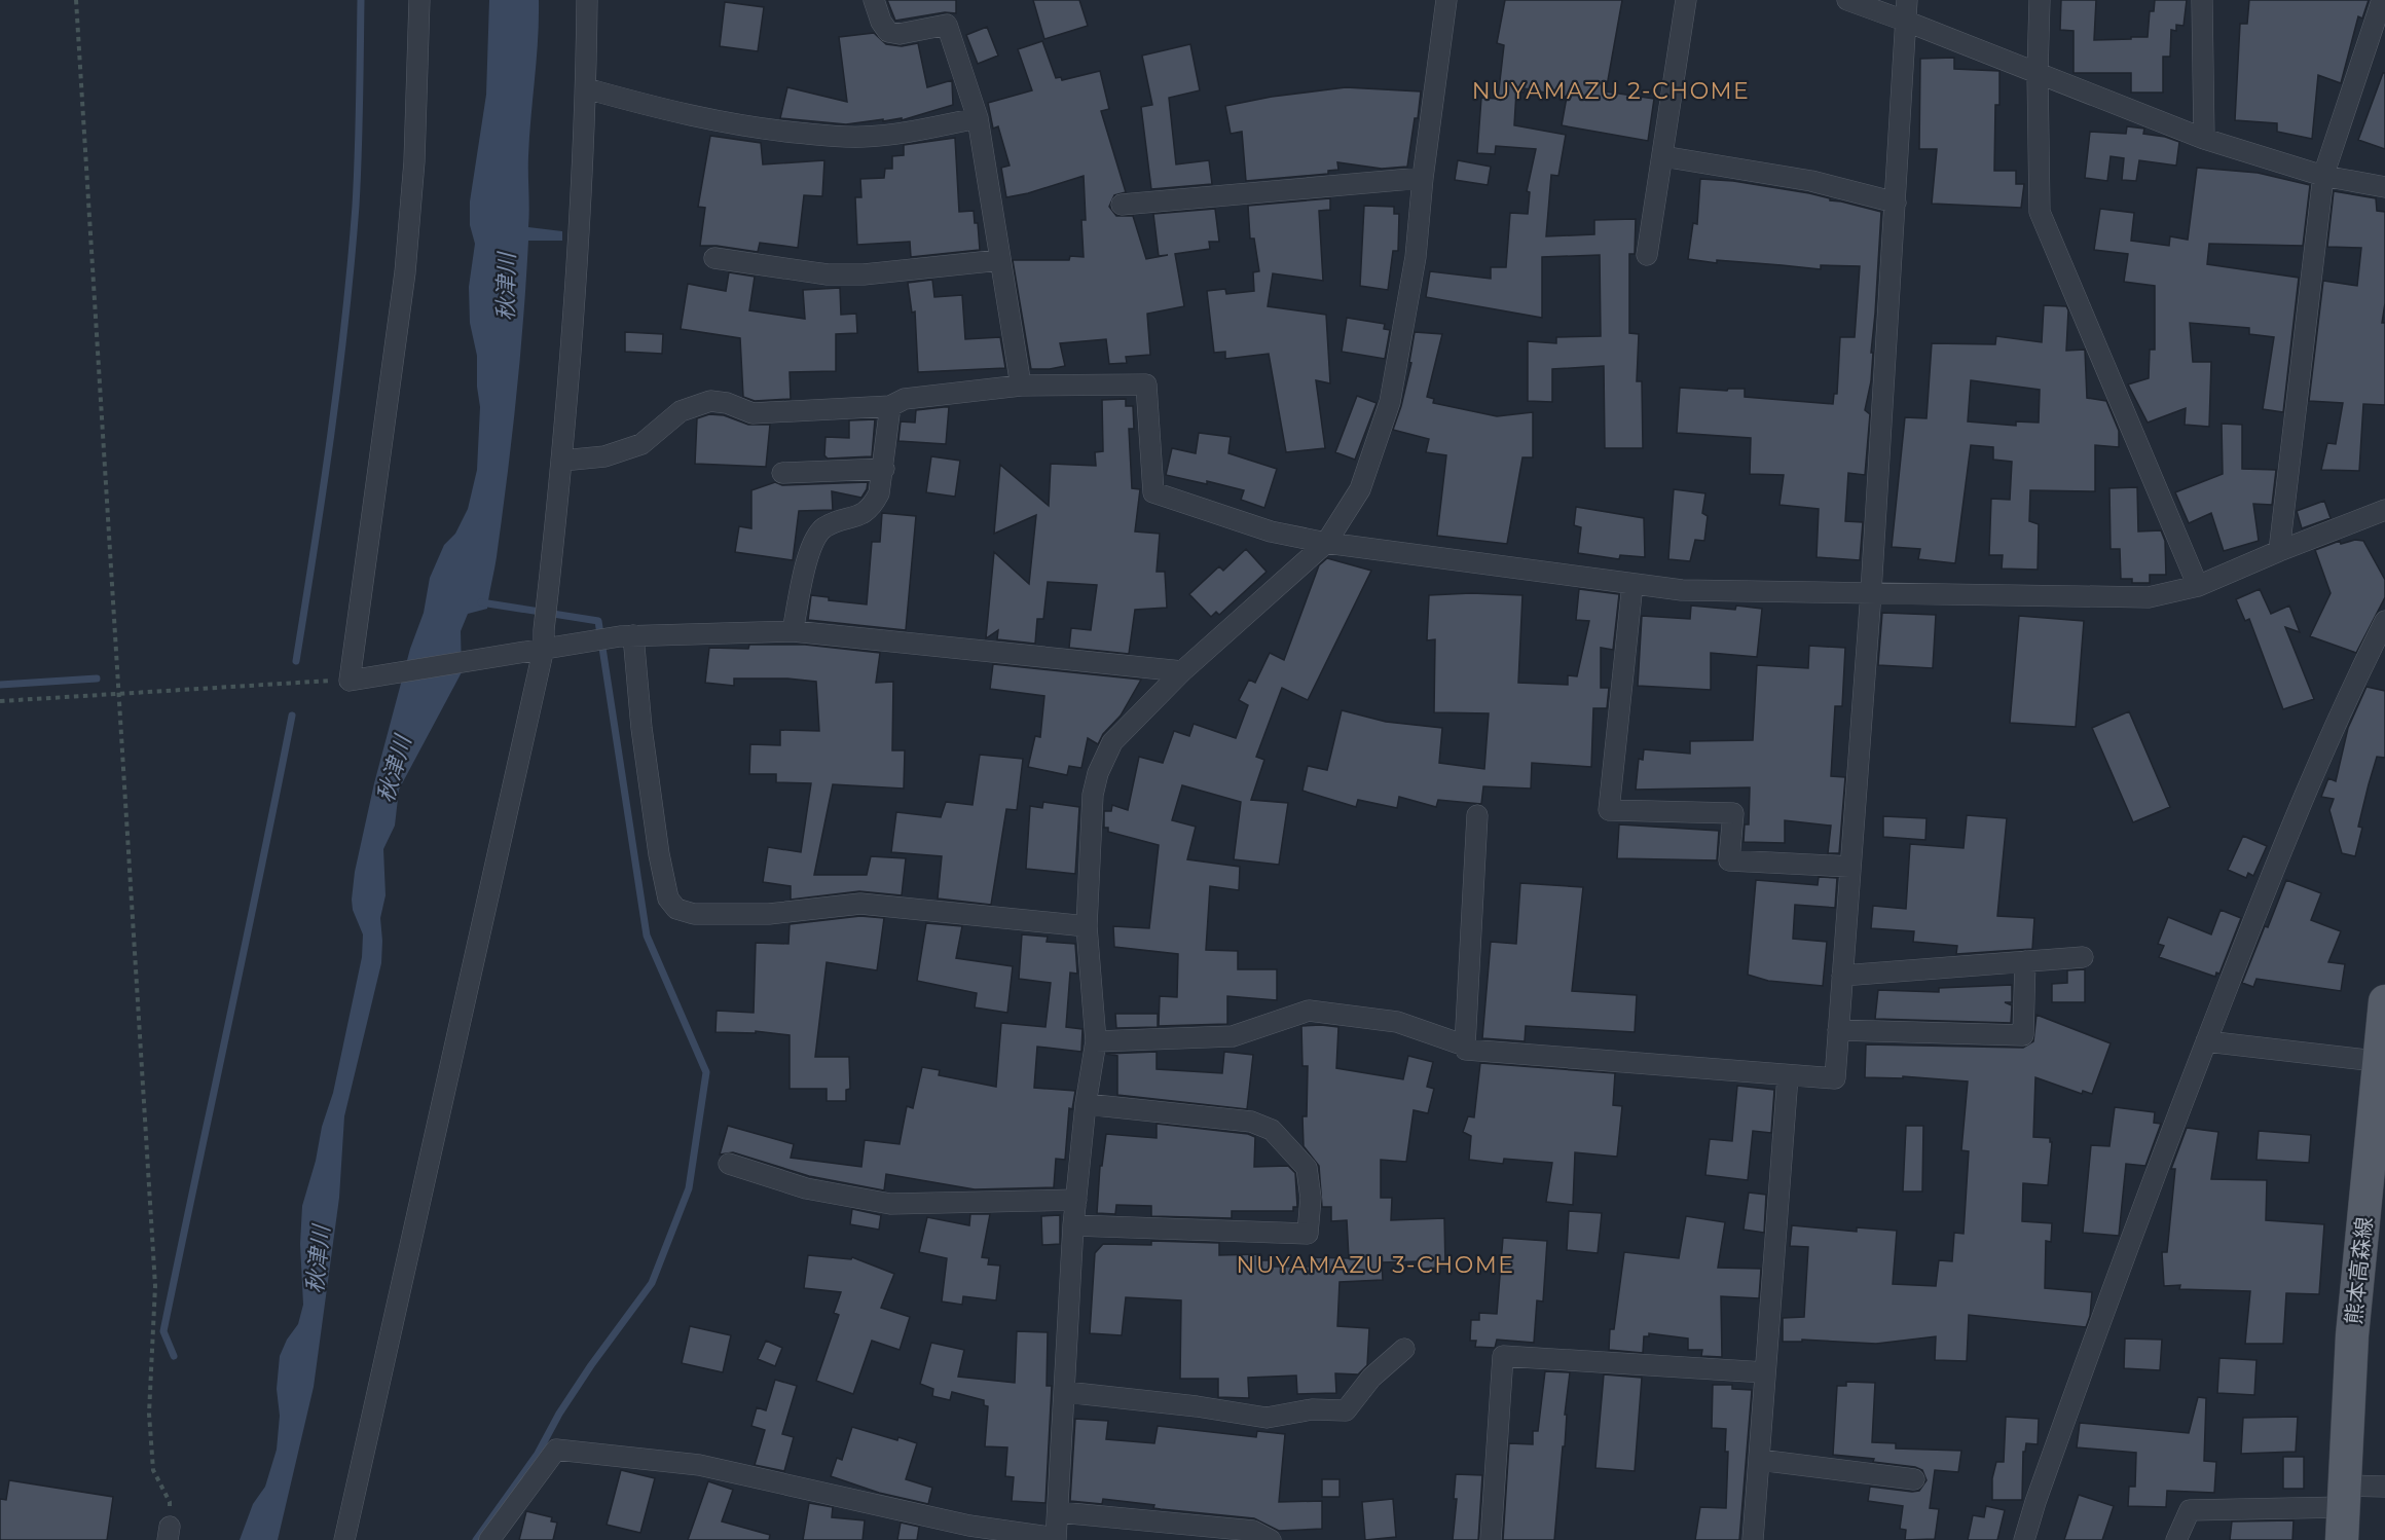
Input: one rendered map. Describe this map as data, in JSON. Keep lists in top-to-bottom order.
{
  "streets": {
    "main road": ["熊本高森線"]
  },
  "districts": ["NUYAMAZU 2-CHOME", "NUYAMAZU 3-CHOME"],
  "water": ["秋津川"]
}
